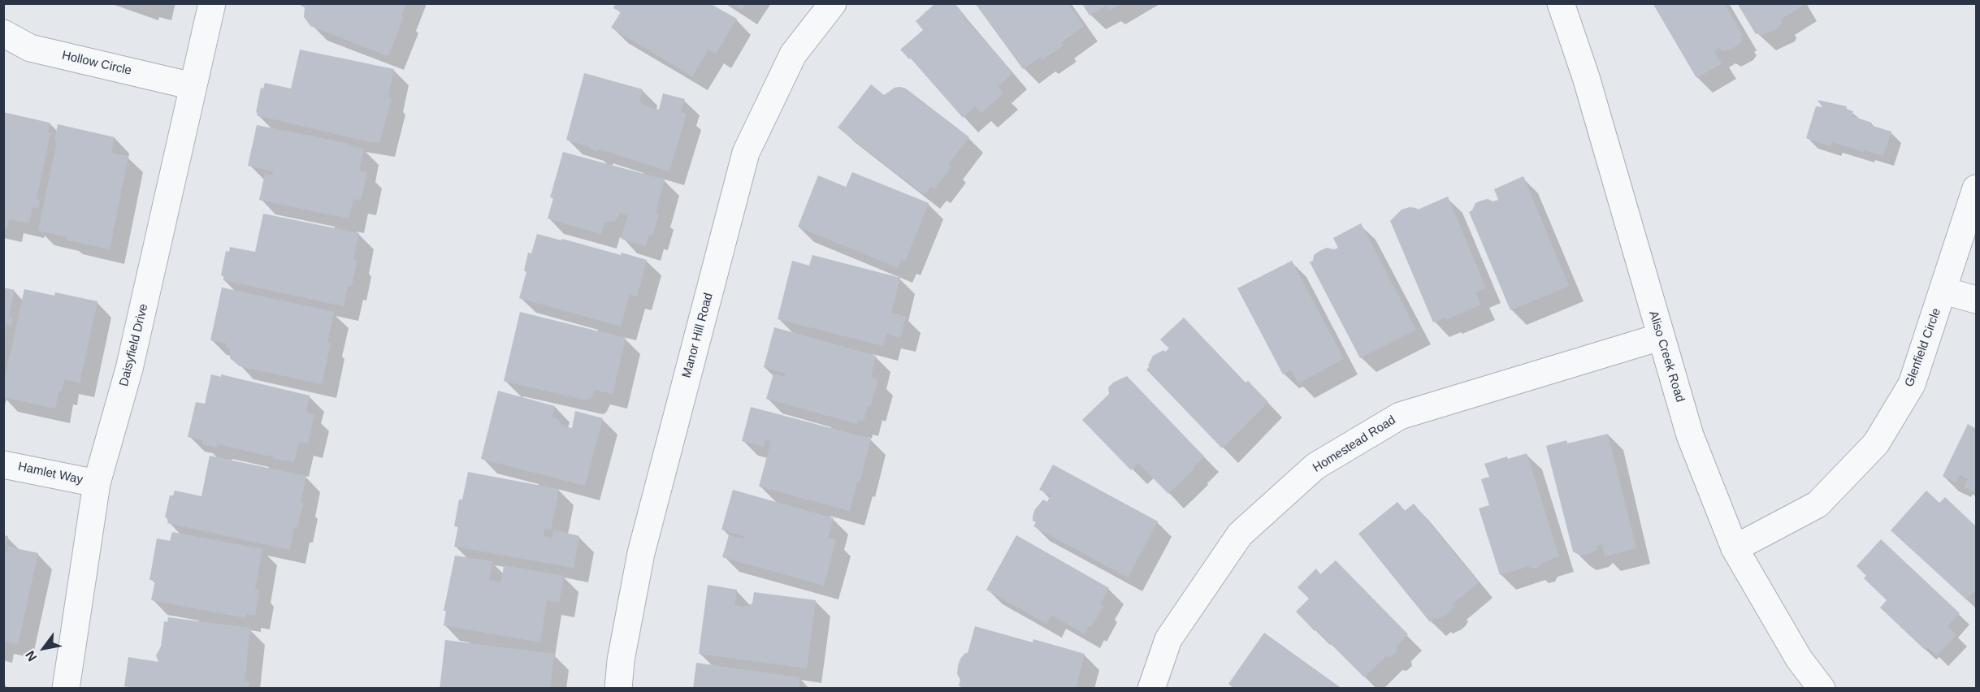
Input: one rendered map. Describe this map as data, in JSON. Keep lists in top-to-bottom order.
{
  "streets": {
    "street": [
      "Hollow Circle",
      "Manor Hill Road",
      "Daisyfield Drive",
      "Glenfield Circle",
      "Aliso Creek Road",
      "Homestead Road",
      "Hamlet Way"
    ]
  },
  "crossings": [
    ["Hollow Circle", "Daisyfield Drive"],
    ["Daisyfield Drive", "Hamlet Way"],
    ["Glenfield Circle", "Aliso Creek Road"],
    ["Aliso Creek Road", "Homestead Road"]
  ],
  "north": "bottom left"
}
